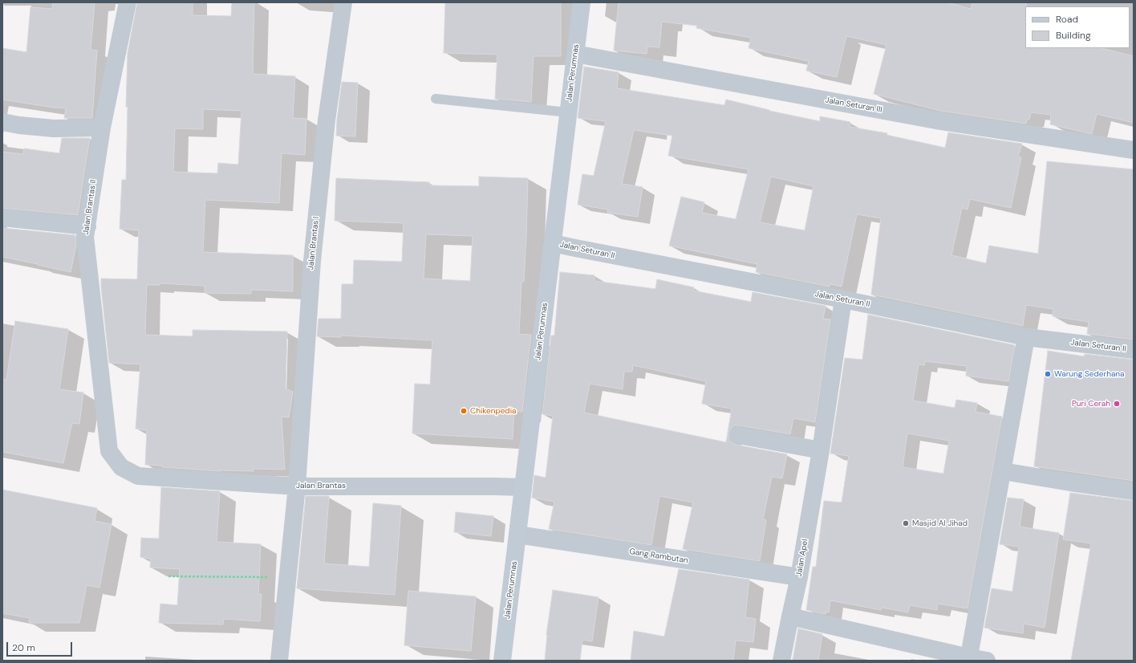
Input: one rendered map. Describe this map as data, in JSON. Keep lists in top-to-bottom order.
{
  "streets": {
    "main road": ["Jalan Perumnas"],
    "street": [
      "Jalan Seturan III",
      "Jalan Brantas II",
      "Jalan Brantas I",
      "Jalan Seturan II",
      "Jalan Brantas",
      "Gang Rambutan",
      "Jalan Apel"
    ]
  },
  "crossings": [
    ["Jalan Perumnas", "Jalan Seturan III"],
    ["Jalan Perumnas", "Jalan Seturan II"],
    ["Jalan Perumnas", "Jalan Brantas"],
    ["Jalan Perumnas", "Gang Rambutan"],
    ["Jalan Brantas II", "Jalan Brantas"],
    ["Jalan Brantas I", "Jalan Brantas"],
    ["Jalan Seturan II", "Jalan Apel"],
    ["Gang Rambutan", "Jalan Apel"]
  ],
  "places": [
    "Warung Sederhana",
    "Puri Cerah",
    "Chikenpedia",
    "Masjid Al Jihad"
  ],
  "legend": ["Road", "Building"],
  "scale_bar": "20 m"
}
